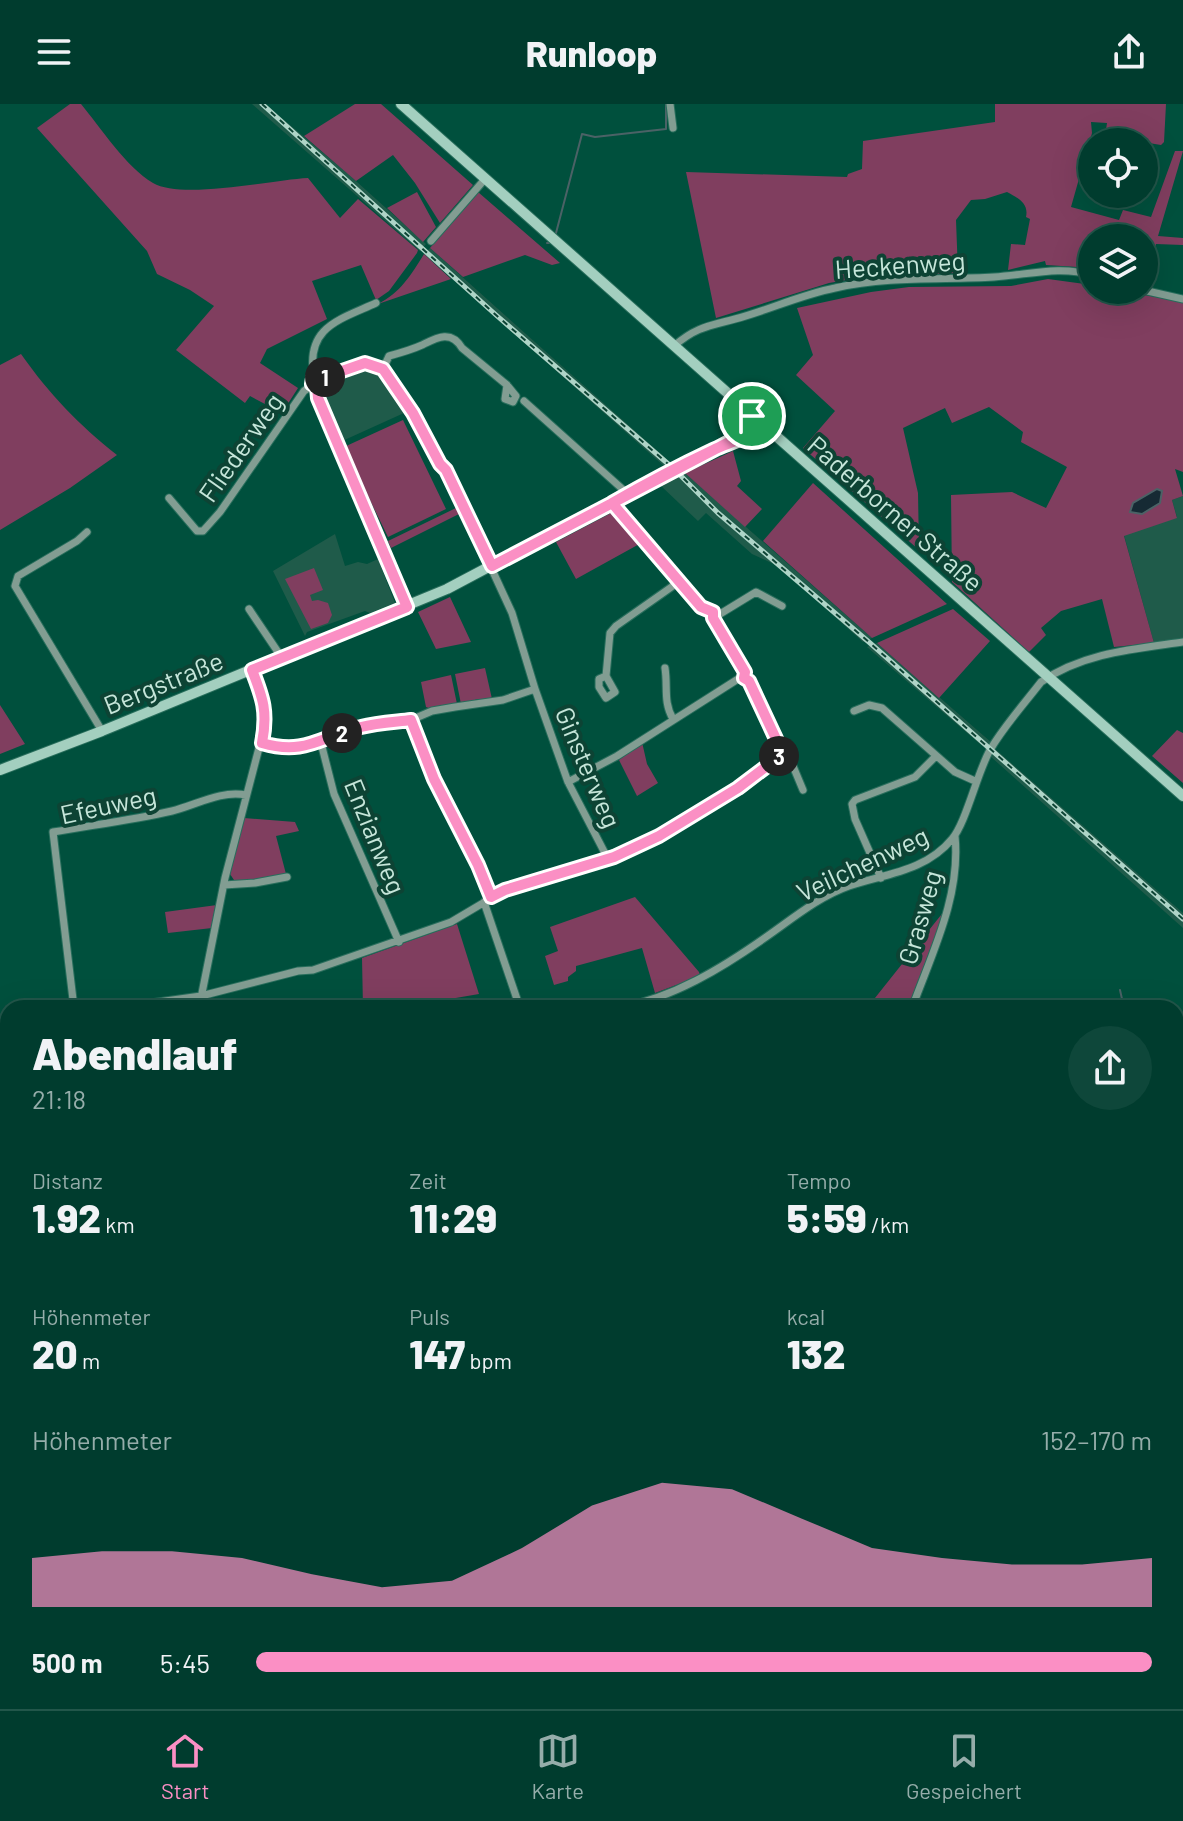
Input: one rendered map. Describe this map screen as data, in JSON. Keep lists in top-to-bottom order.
{
  "streets": {
    "main road": ["Paderborner Straße", "Bergstraße"],
    "street": [
      "Heckenweg",
      "Fliederweg",
      "Ginsterweg",
      "Efeuweg",
      "Enzianweg",
      "Veilchenweg",
      "Grasweg"
    ]
  },
  "crossings": [
    ["Heckenweg", "Paderborner Straße"],
    ["Paderborner Straße", "Bergstraße"],
    ["Paderborner Straße", "Veilchenweg"],
    ["Bergstraße", "Ginsterweg"],
    ["Ginsterweg", "Enzianweg"],
    ["Veilchenweg", "Grasweg"]
  ],
  "page": {
    "header": "Runloop",
    "pins": ["1", "2", "3"],
    "heading": ["Abendlauf", "21:18"],
    "stats": [
      ["Distanz", "1.92 km"],
      ["Zeit", "11:29"],
      ["Tempo", "5:59 /km"],
      ["Höhenmeter", "20 m"],
      ["Puls", "147 bpm"],
      ["kcal", "132"]
    ],
    "chart": ["Höhenmeter", "152–170 m"],
    "list": [
      {
        "name": "500 m",
        "note": "5:45"
      }
    ],
    "tabs": ["Start", "Karte", "Gespeichert"]
  }
}
